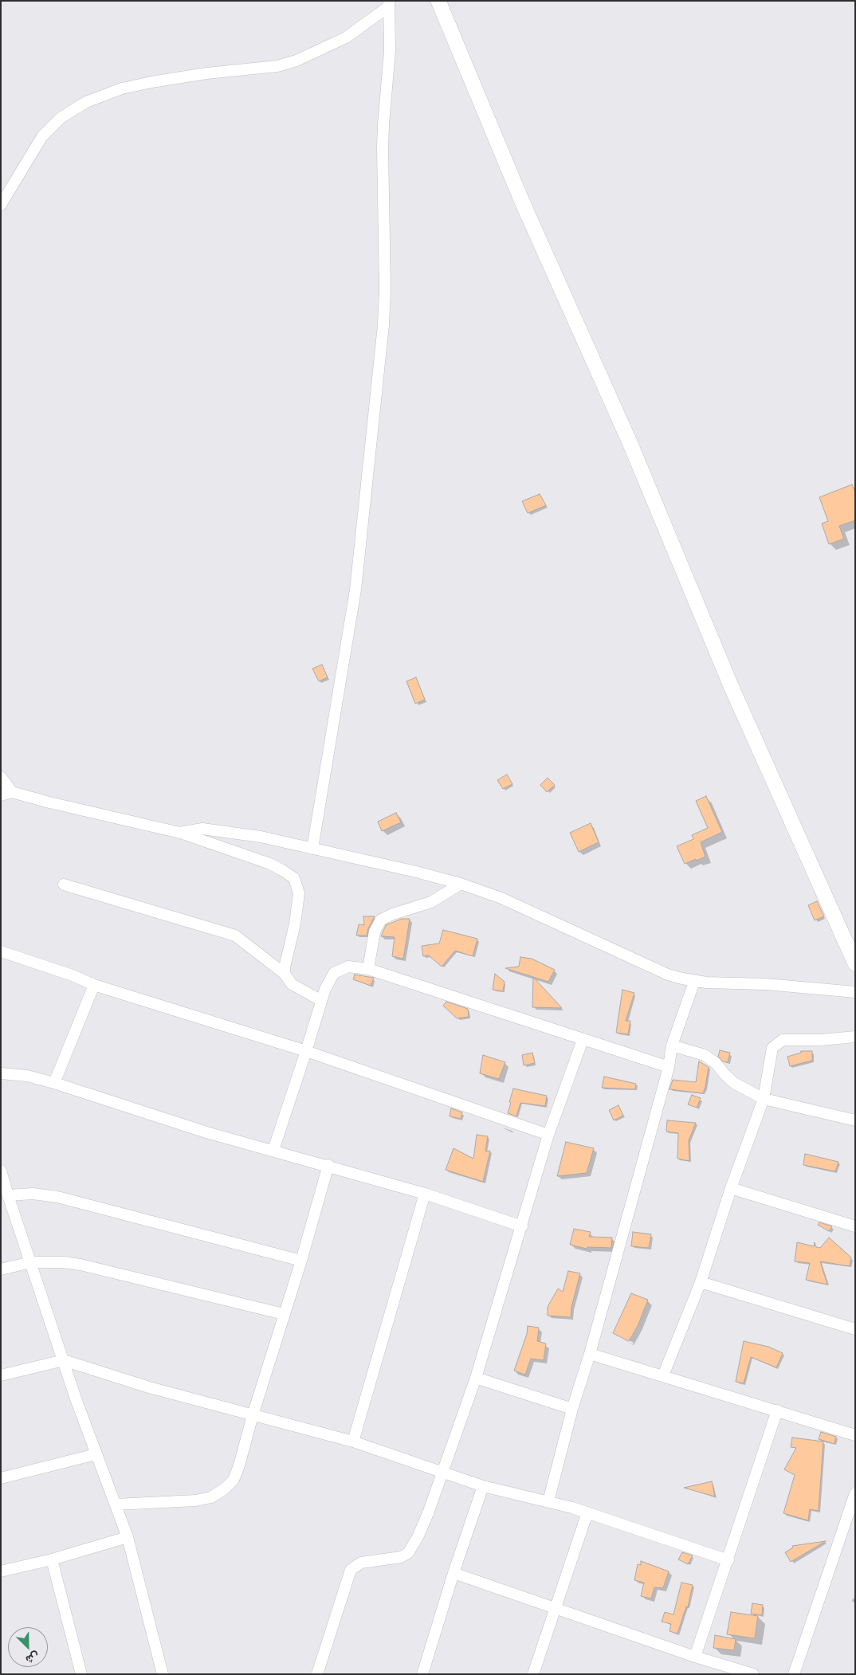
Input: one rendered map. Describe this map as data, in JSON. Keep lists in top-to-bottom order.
{
  "north": "bottom right"
}
